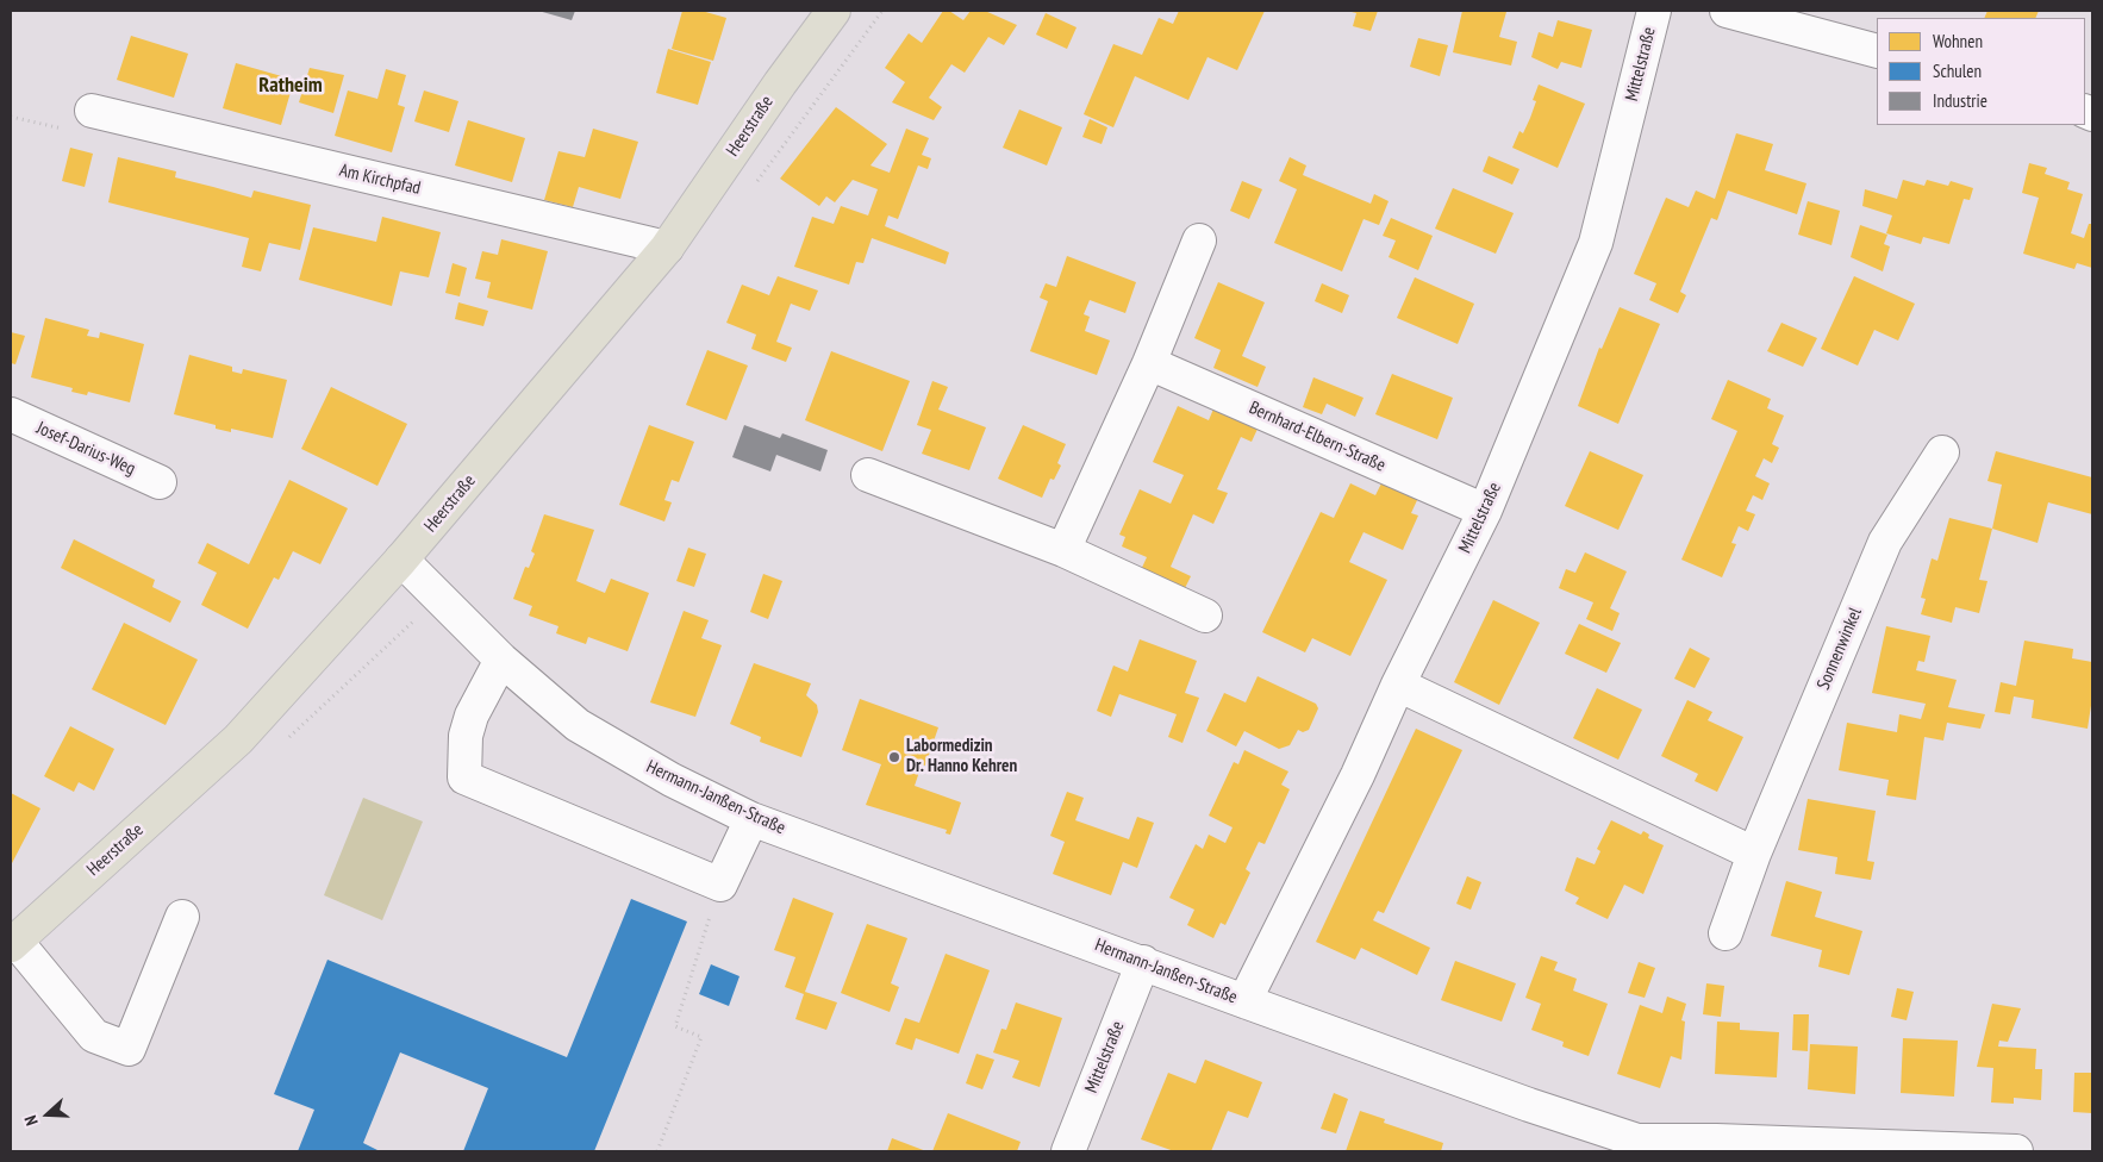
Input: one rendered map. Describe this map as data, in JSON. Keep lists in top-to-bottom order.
{
  "streets": {
    "main road": ["Heerstraße"],
    "street": [
      "Mittelstraße",
      "Am Kirchpfad",
      "Bernhard-Elbern-Straße",
      "Josef-Darius-Weg",
      "Sonnenwinkel",
      "Hermann-Janßen-Straße"
    ]
  },
  "crossings": [
    ["Mittelstraße", "Bernhard-Elbern-Straße"],
    ["Mittelstraße", "Hermann-Janßen-Straße"],
    ["Heerstraße", "Am Kirchpfad"],
    ["Heerstraße", "Hermann-Janßen-Straße"]
  ],
  "districts": ["Ratheim"],
  "places": ["Labormedizin Dr. Hanno Kehren"],
  "legend": ["Wohnen", "Schulen", "Industrie"],
  "north": "left"
}
